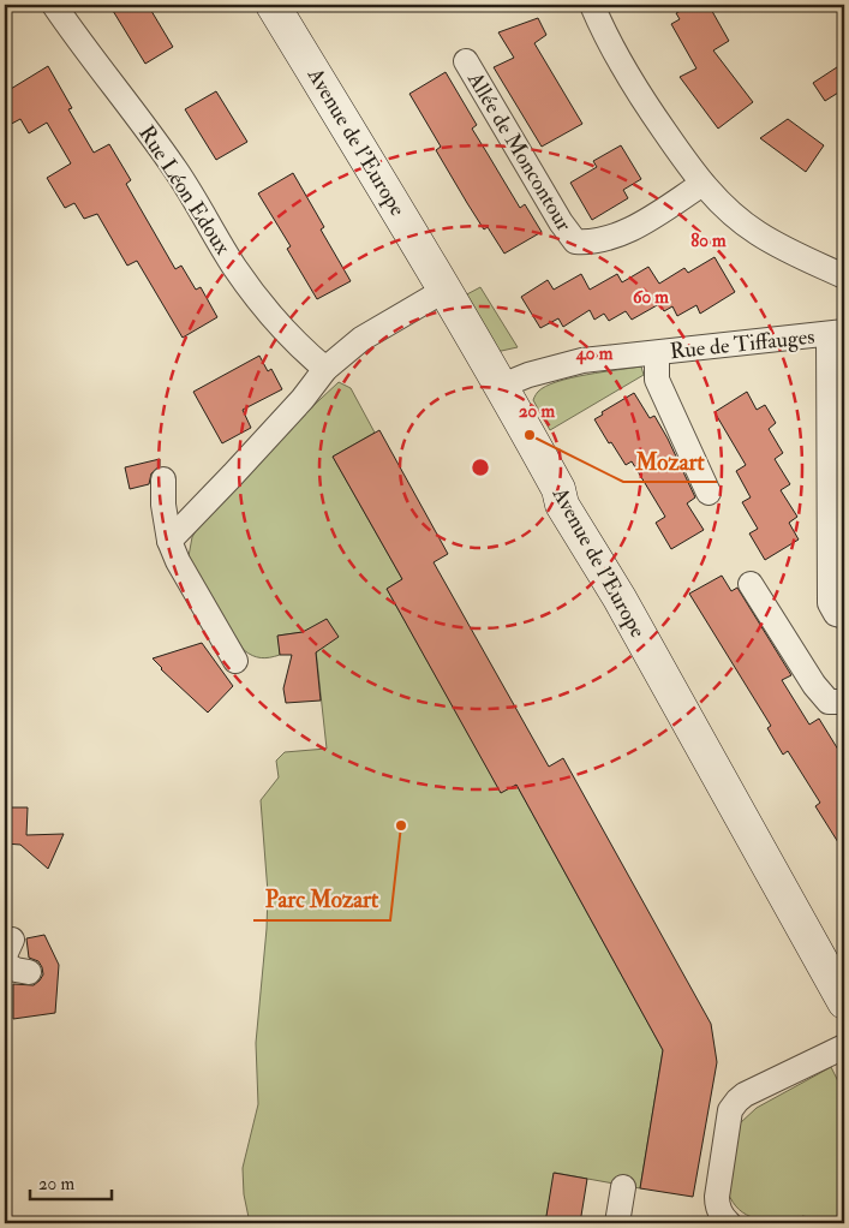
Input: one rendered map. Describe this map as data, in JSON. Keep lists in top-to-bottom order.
{
  "streets": {
    "main road": ["Avenue de l'Europe"],
    "street": ["Allée de Moncontour", "Rue Léon Edoux", "Rue de Tiffauges"]
  },
  "crossings": [
    ["Avenue de l'Europe", "Rue de Tiffauges"]
  ],
  "places": ["Mozart", "Parc Mozart"],
  "scale_bar": "20 m",
  "rings": [
    "80 m",
    "60 m",
    "40 m",
    "20 m"
  ]
}
